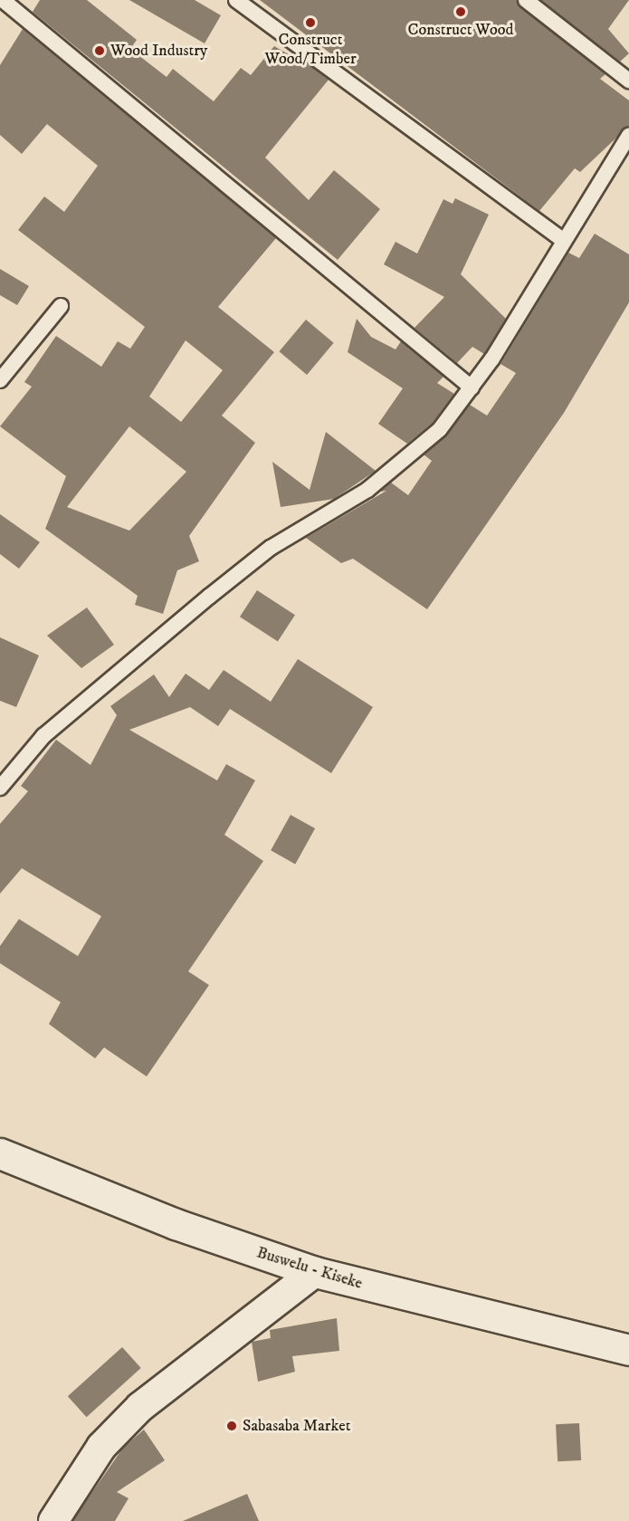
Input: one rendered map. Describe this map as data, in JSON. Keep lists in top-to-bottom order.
{
  "streets": {
    "main road": ["Buswelu - Kiseke"]
  },
  "places": [
    "Construct Wood",
    "Construct Wood/Timber",
    "Wood Industry",
    "Sabasaba Market"
  ]
}
